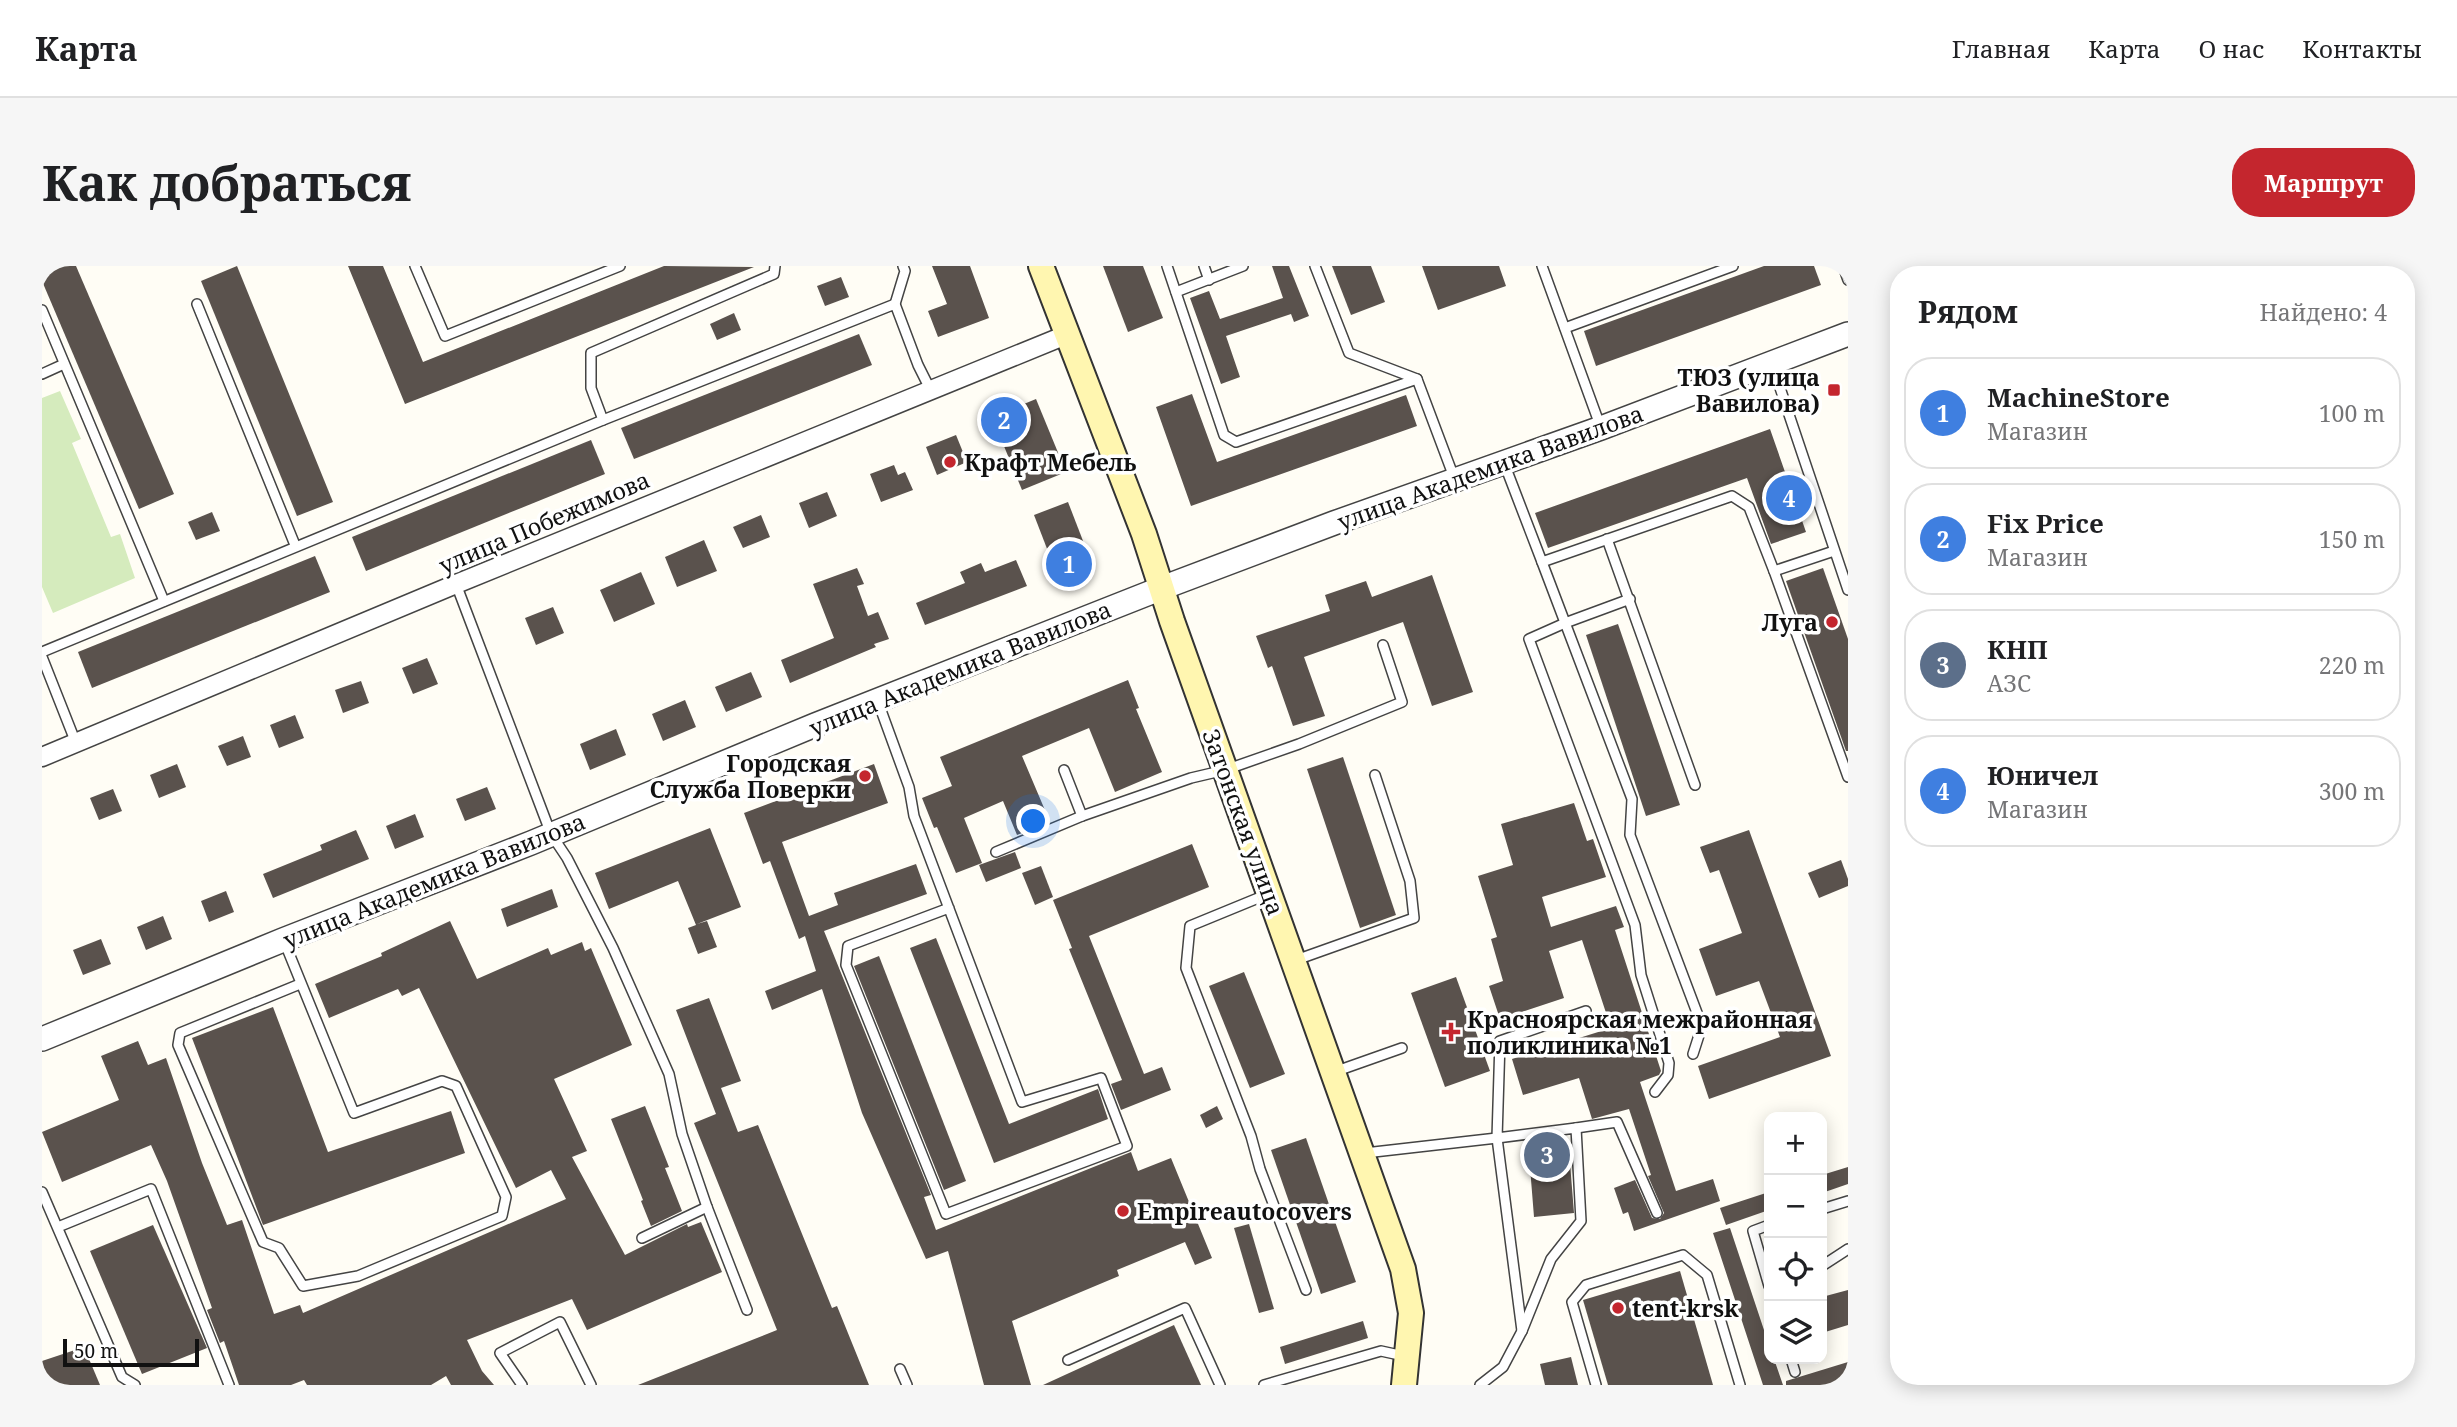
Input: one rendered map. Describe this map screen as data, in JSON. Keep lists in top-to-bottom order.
{
  "streets": {
    "main road": ["Затонская улица"],
    "street": ["улица Академика Вавилова", "улица Побежимова"]
  },
  "crossings": [
    ["улица Академика Вавилова", "Затонская улица"],
    ["улица Побежимова", "Затонская улица"]
  ],
  "places": {
    "transit": ["ТЮЗ (улица Вавилова)"],
    "other": [
      "Крафт Мебель",
      "Луга",
      "Городская Служба Поверки",
      "Empireautocovers",
      "tent-krsk"
    ],
    "health": ["Красноярская межрайонная поликлиника №1"]
  },
  "scale_bar": "50 m",
  "page": {
    "header": "Карта",
    "nav": [
      "Главная",
      "Карта",
      "О нас",
      "Контакты"
    ],
    "buttons": "Маршрут",
    "title": "Как добраться",
    "heading": ["Рядом", "Найдено: 4"],
    "list": [
      {
        "mark": "1",
        "name": "MachineStore",
        "note": "Магазин",
        "value": "100 m"
      },
      {
        "mark": "2",
        "name": "Fix Price",
        "note": "Магазин",
        "value": "150 m"
      },
      {
        "mark": "3",
        "name": "КНП",
        "note": "АЗС",
        "value": "220 m"
      },
      {
        "mark": "4",
        "name": "Юничел",
        "note": "Магазин",
        "value": "300 m"
      }
    ],
    "pins": [
      "2",
      "4",
      "1",
      "3"
    ],
    "map_buttons": ["+", "−"],
    "scale": "50 m"
  }
}
